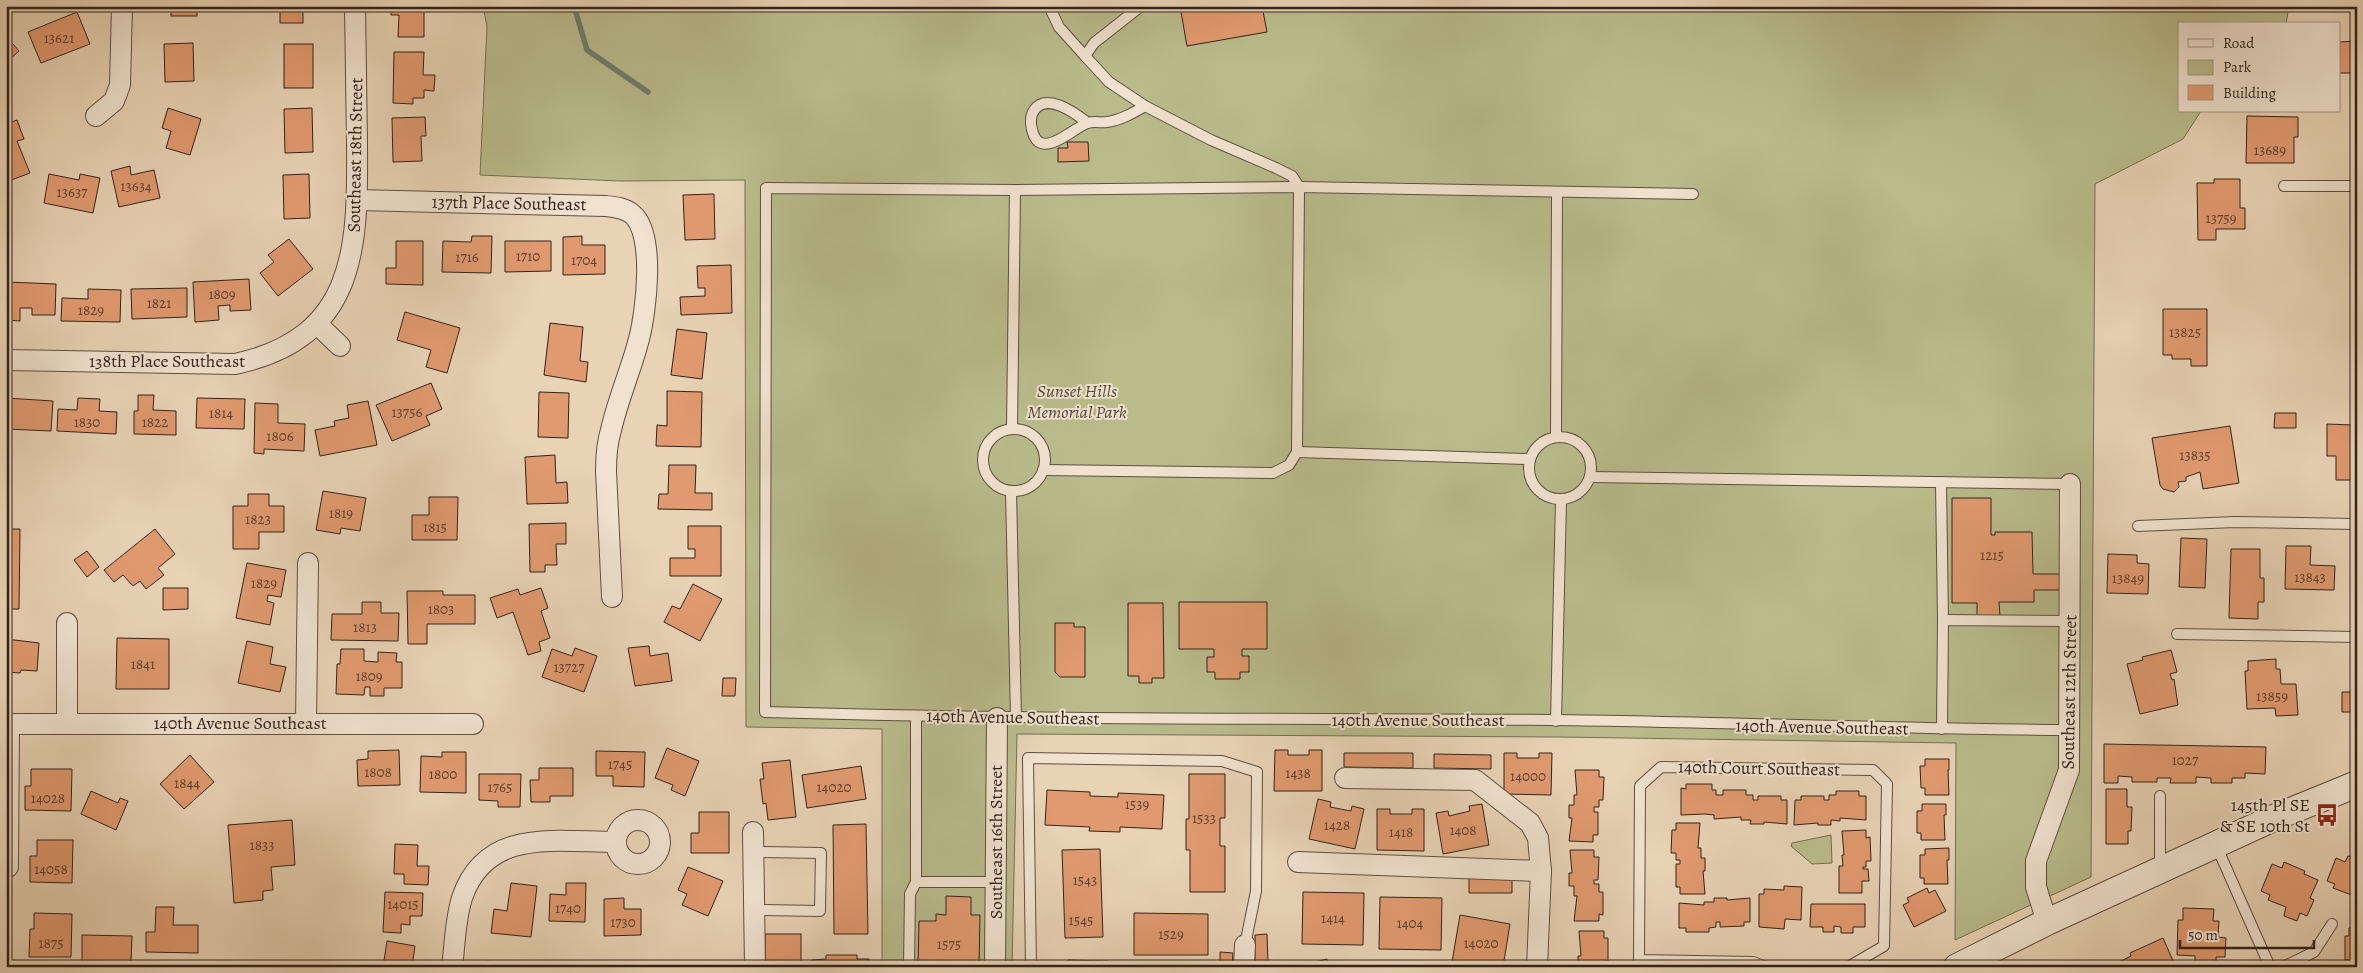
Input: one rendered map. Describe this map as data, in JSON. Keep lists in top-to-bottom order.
{
  "streets": {
    "street": [
      "Southeast 18th Street",
      "137th Place Southeast",
      "138th Place Southeast",
      "Southeast 12th Street",
      "140th Avenue Southeast",
      "Southeast 16th Street"
    ],
    "lane": ["140th Court Southeast"]
  },
  "crossings": [
    ["Southeast 18th Street", "137th Place Southeast"],
    ["Southeast 18th Street", "138th Place Southeast"],
    ["Southeast 12th Street", "140th Avenue Southeast"],
    ["140th Avenue Southeast", "Southeast 16th Street"]
  ],
  "parks": ["Sunset Hills Memorial Park"],
  "places": {
    "bus stop": ["145th Pl SE & SE 10th St"]
  },
  "house_numbers": [
    "13621",
    "13689",
    "13634",
    "13637",
    "13759",
    "1710",
    "1716",
    "1704",
    "1809",
    "1821",
    "1829",
    "13825",
    "13756",
    "1814",
    "1830",
    "1822",
    "1806",
    "13835",
    "1819",
    "1823",
    "1815",
    "1215",
    "13843",
    "13849",
    "1829",
    "1803",
    "1813",
    "1841",
    "13727",
    "1809",
    "13859",
    "1027",
    "1745",
    "1808",
    "1438",
    "1800",
    "14000",
    "1844",
    "1765",
    "14020",
    "14028",
    "1539",
    "1533",
    "1428",
    "1408",
    "1418",
    "1833",
    "14058",
    "1543",
    "14015",
    "1740",
    "1414",
    "1545",
    "1730",
    "1404",
    "1529",
    "1875",
    "14020",
    "1575"
  ],
  "legend": ["Road", "Park", "Building"],
  "scale_bar": "50 m"
}
